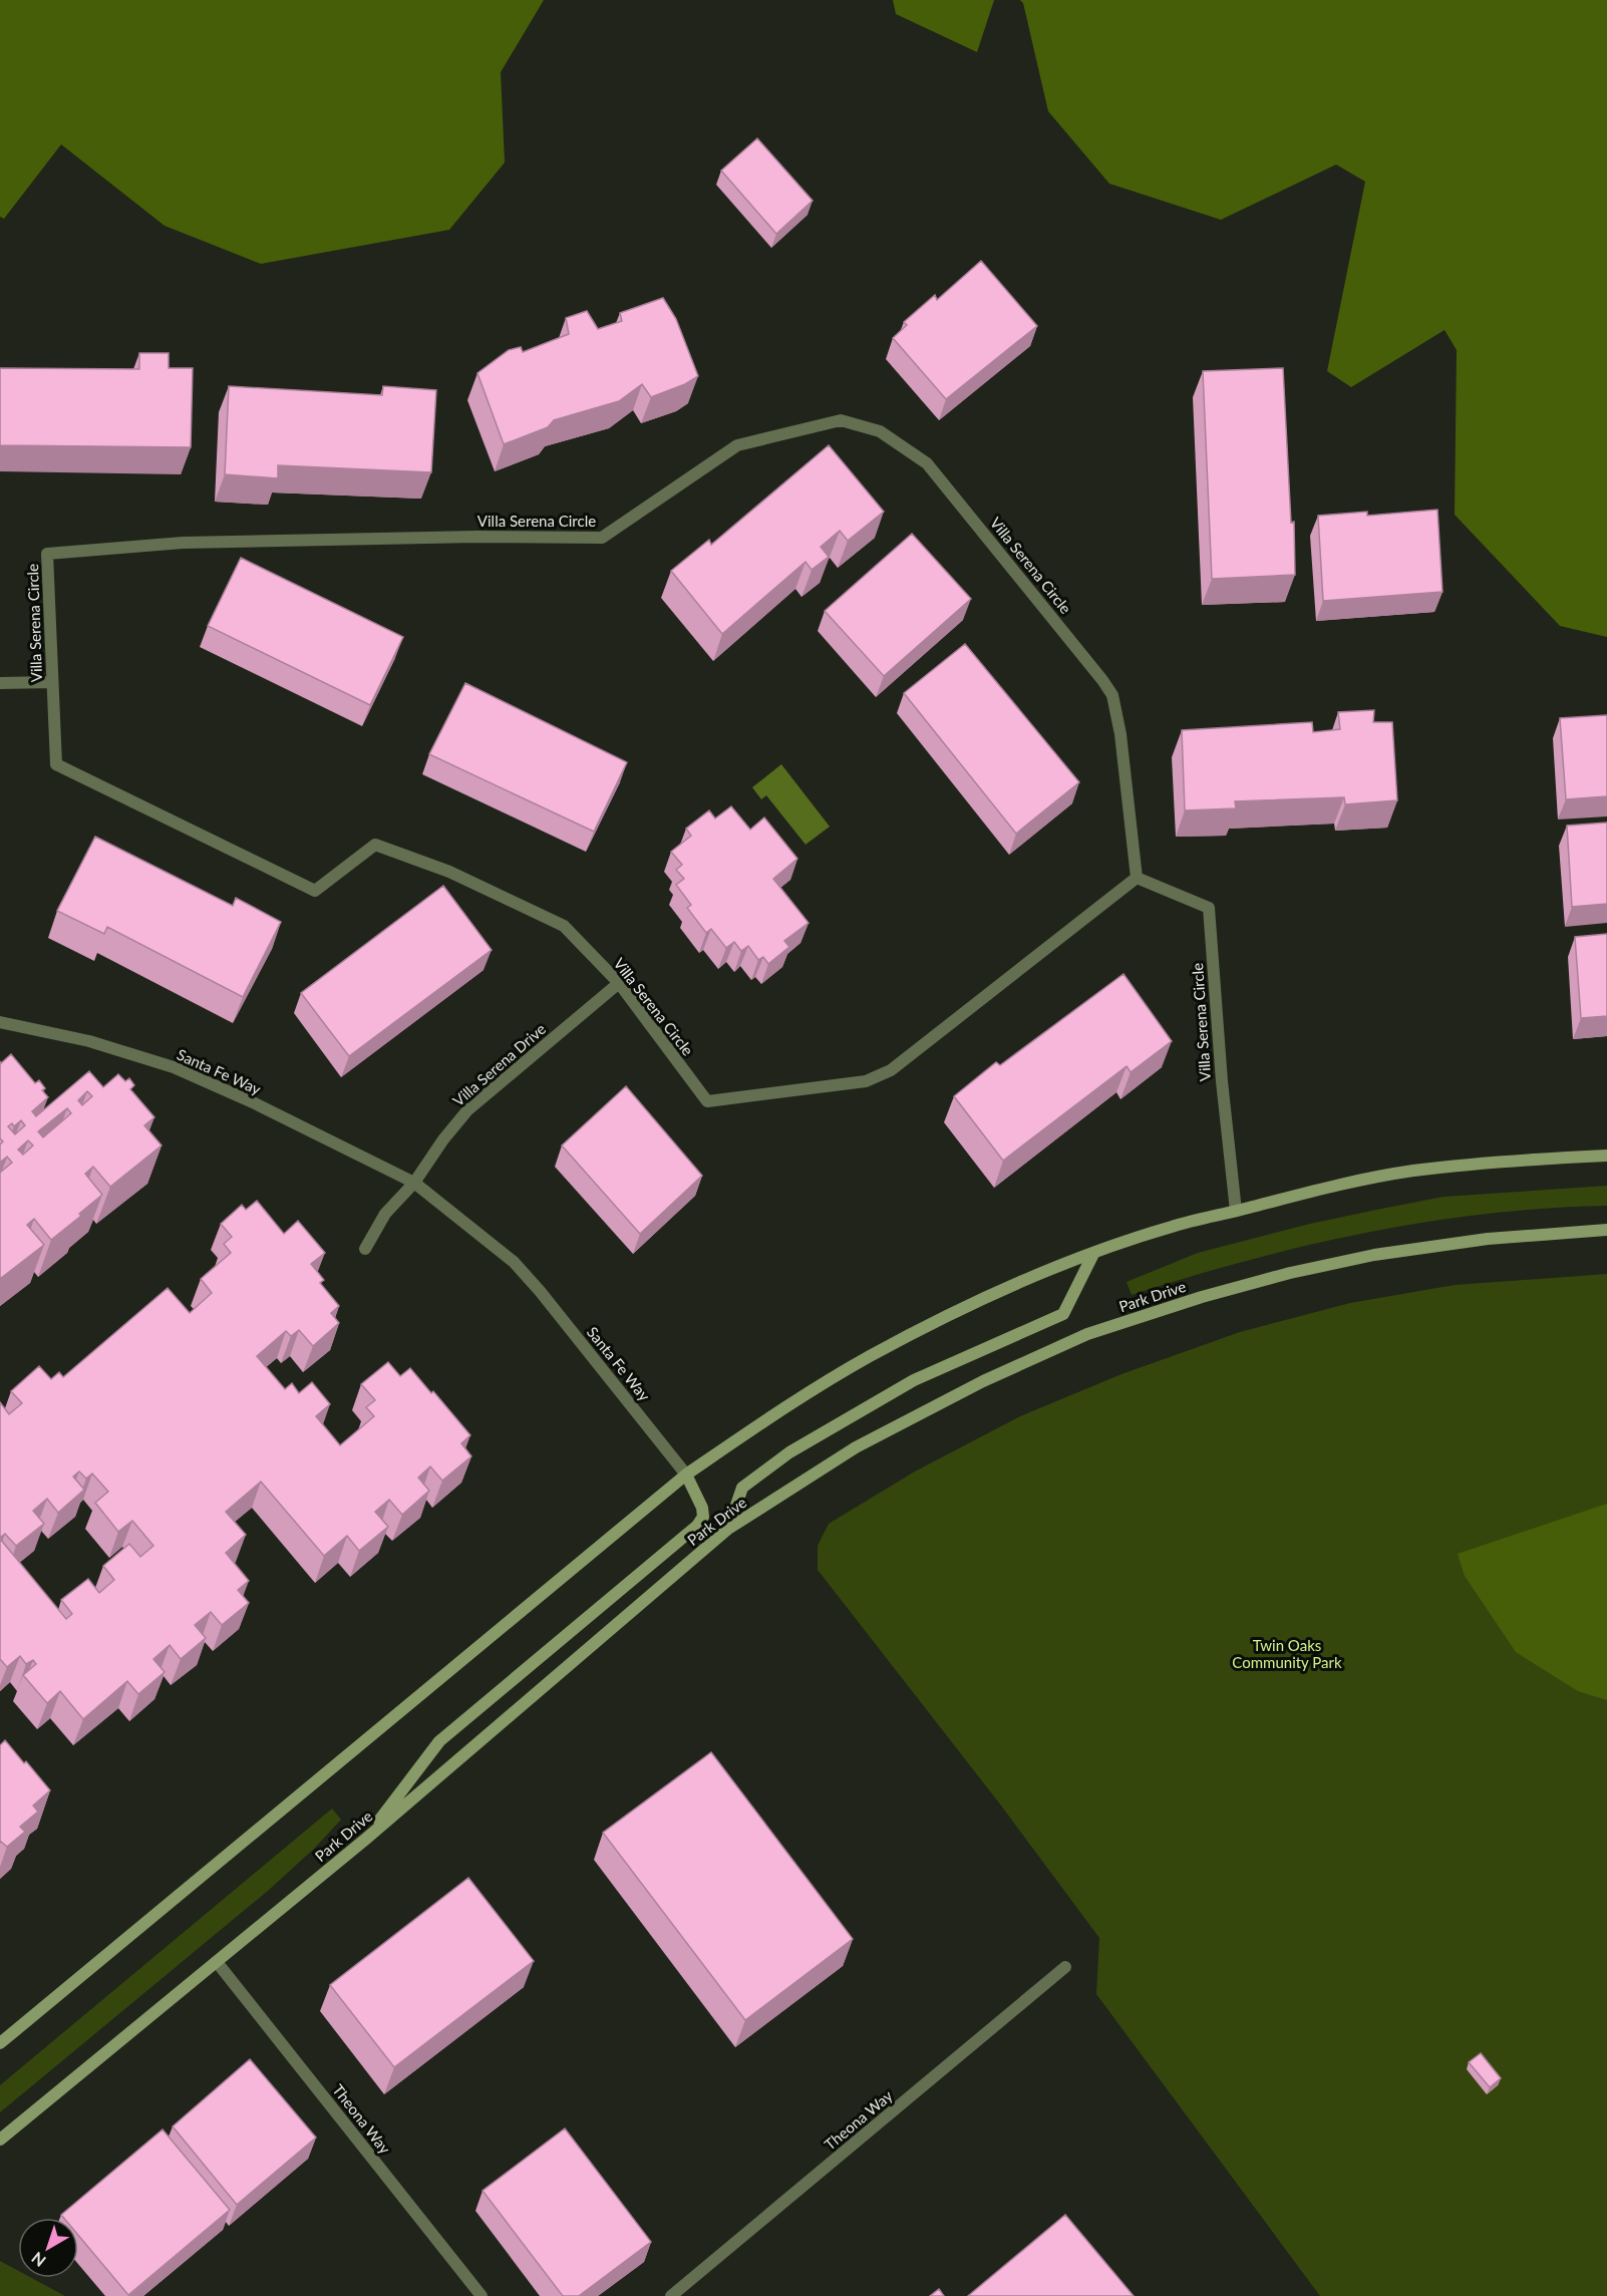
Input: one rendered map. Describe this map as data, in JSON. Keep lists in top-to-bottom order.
{
  "streets": {
    "main road": ["Park Drive"],
    "street": [
      "Villa Serena Circle",
      "Villa Serena Drive",
      "Santa Fe Way",
      "Theona Way"
    ]
  },
  "crossings": [
    ["Villa Serena Circle", "Villa Serena Drive"],
    ["Villa Serena Drive", "Santa Fe Way"],
    ["Park Drive", "Theona Way"]
  ],
  "parks": ["Twin Oaks Community Park"],
  "north": "bottom left"
}
